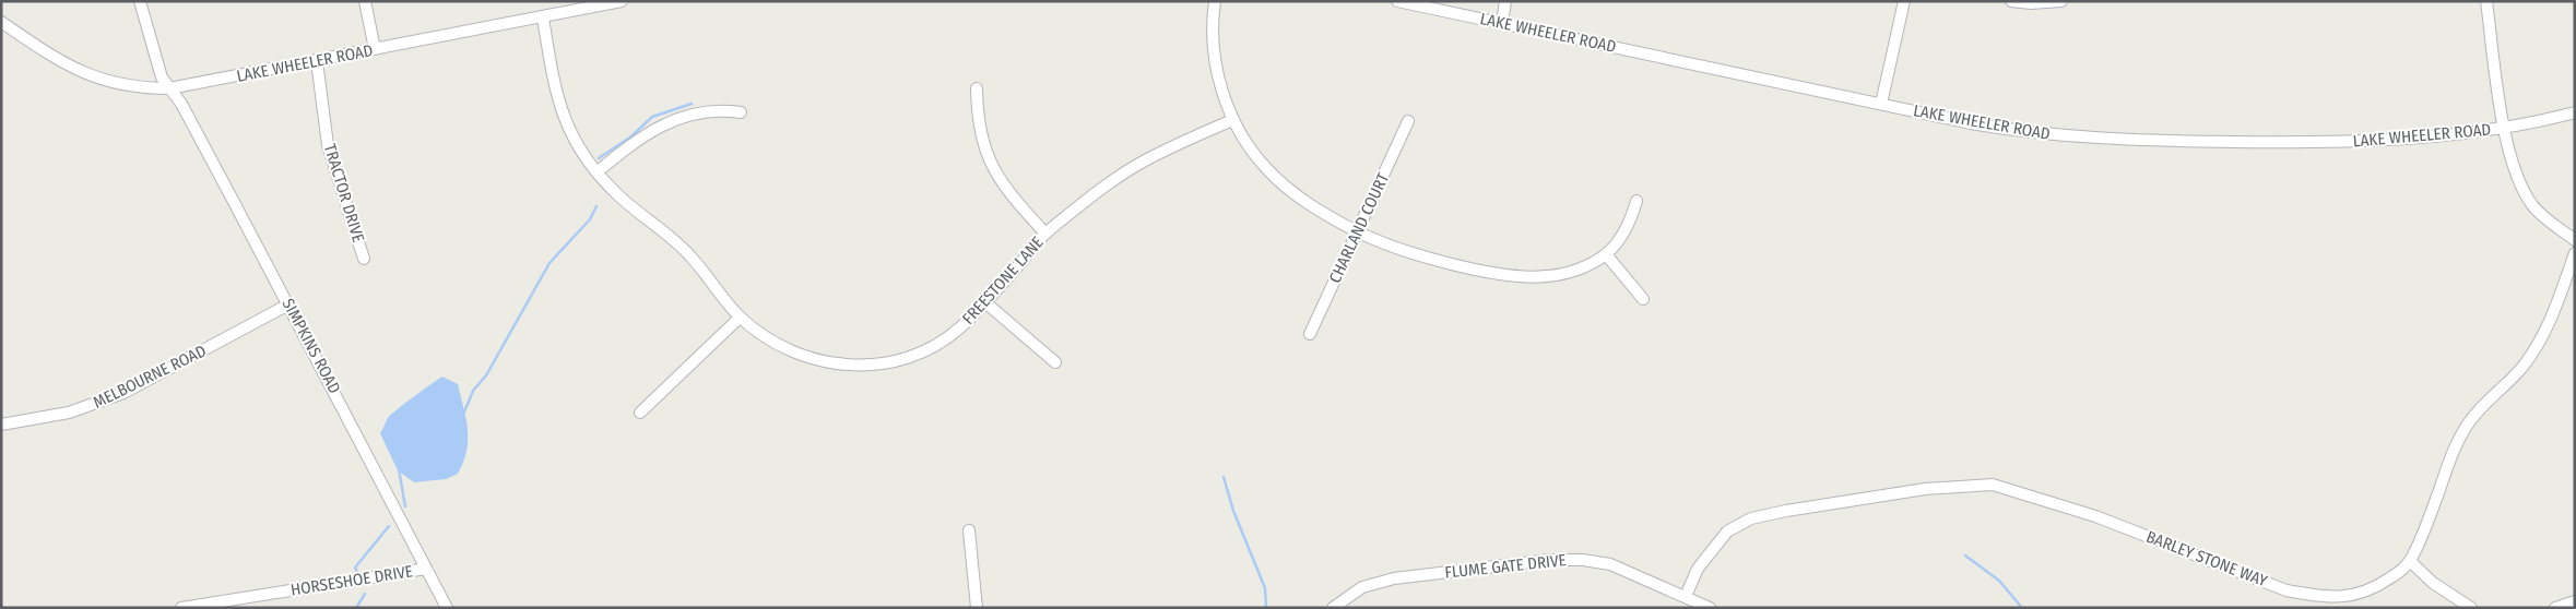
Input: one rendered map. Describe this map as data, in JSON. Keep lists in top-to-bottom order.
{
  "streets": {
    "street": [
      "LAKE WHEELER ROAD",
      "TRACTOR DRIVE",
      "CHARLAND COURT",
      "FREESTONE LANE",
      "SIMPKINS ROAD",
      "MELBOURNE ROAD",
      "BARLEY STONE WAY",
      "FLUME GATE DRIVE",
      "HORSESHOE DRIVE"
    ]
  },
  "crossings": [
    ["LAKE WHEELER ROAD", "TRACTOR DRIVE"],
    ["LAKE WHEELER ROAD", "FREESTONE LANE"],
    ["LAKE WHEELER ROAD", "SIMPKINS ROAD"],
    ["SIMPKINS ROAD", "MELBOURNE ROAD"],
    ["SIMPKINS ROAD", "HORSESHOE DRIVE"],
    ["BARLEY STONE WAY", "FLUME GATE DRIVE"]
  ]
}
